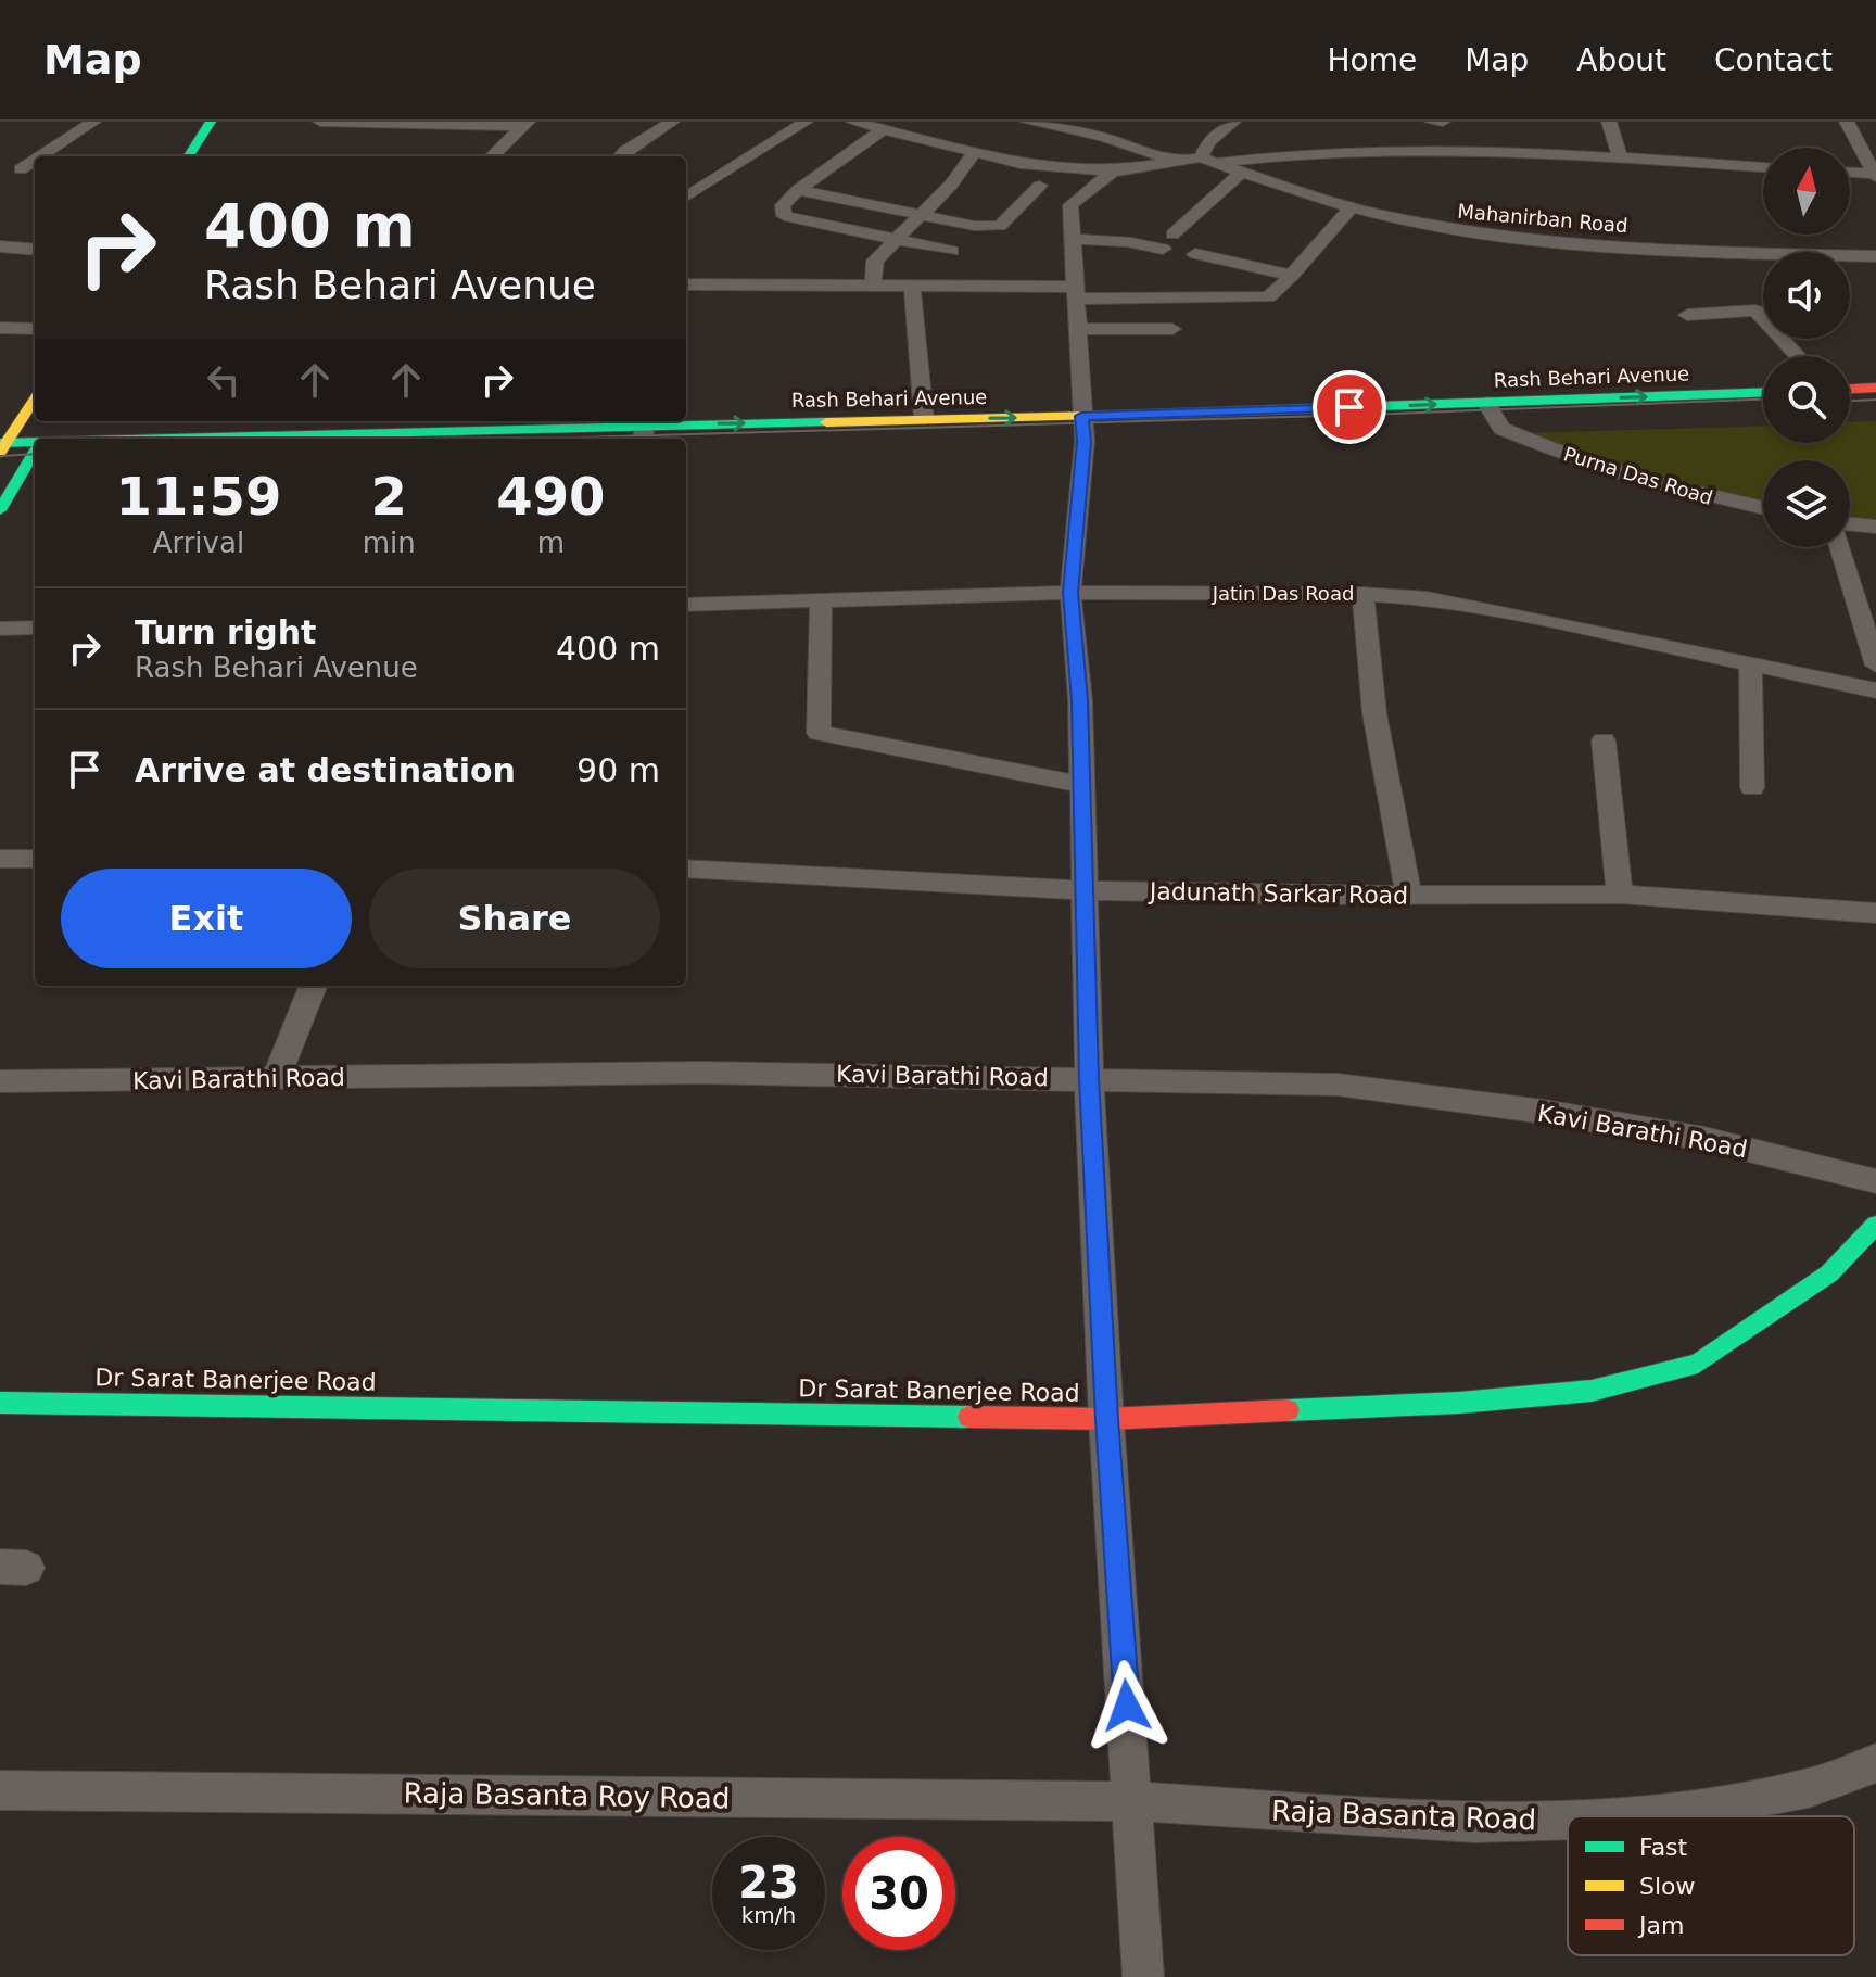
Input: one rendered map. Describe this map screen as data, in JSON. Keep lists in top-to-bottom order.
{
  "streets": {
    "main road": ["Rash Behari Avenue", "Dr Sarat Banerjee Road"],
    "street": [
      "Mahanirban Road",
      "Purna Das Road",
      "Jatin Das Road",
      "Jadunath Sarkar Road",
      "Kavi Barathi Road",
      "Raja Basanta Roy Road",
      "Raja Basanta Road"
    ]
  },
  "crossings": [
    ["Raja Basanta Roy Road", "Raja Basanta Road"]
  ],
  "one_way": ["Rash Behari Avenue"],
  "legend": ["Fast", "Slow", "Jam"],
  "north": "top",
  "page": {
    "header": "Map",
    "nav": [
      "Home",
      "Map",
      "About",
      "Contact"
    ],
    "turn": ["400 m", "Rash Behari Avenue"],
    "eta": [
      "11:59",
      "Arrival",
      "2",
      "min",
      "490",
      "m"
    ],
    "list": [
      {
        "name": "Turn right",
        "note": "Rash Behari Avenue",
        "value": "400 m"
      },
      {
        "name": "Arrive at destination",
        "value": "90 m"
      }
    ],
    "buttons": ["Exit", "Share"],
    "speed": "23 km/h",
    "limit": "30"
  }
}
